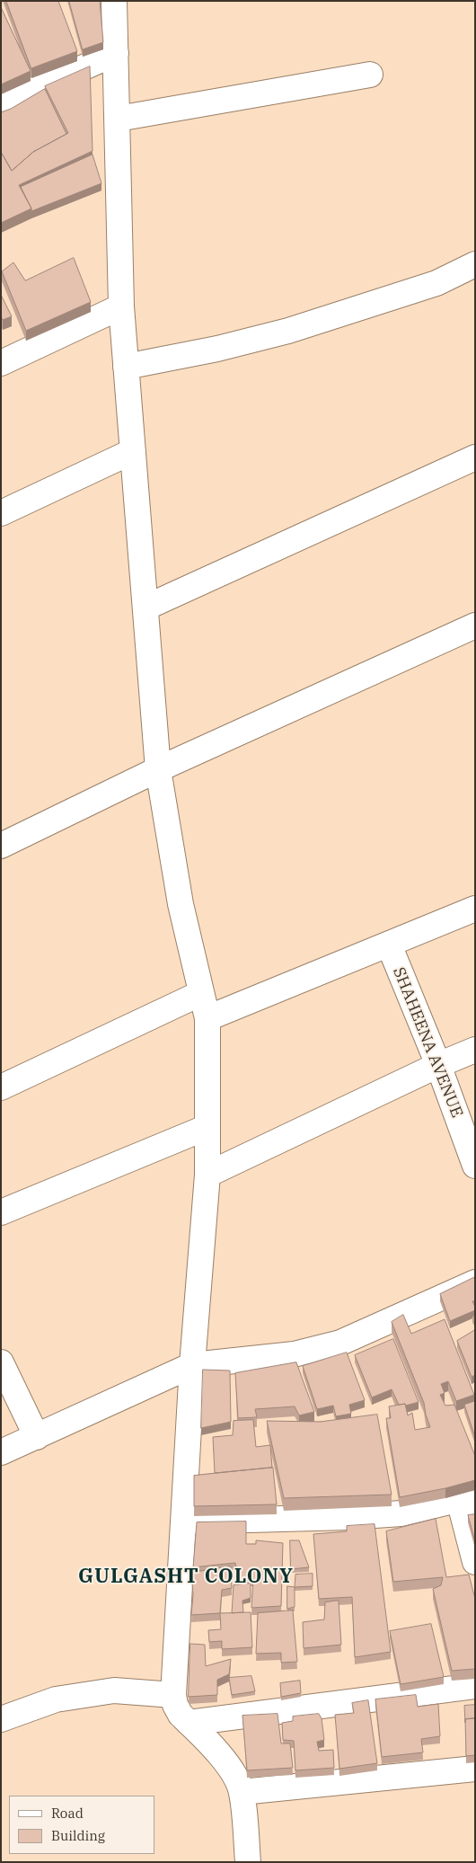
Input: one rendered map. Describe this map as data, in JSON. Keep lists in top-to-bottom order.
{
  "streets": {
    "street": ["SHAHEENA AVENUE"]
  },
  "districts": ["GULGASHT COLONY"],
  "legend": ["Road", "Building"]
}
